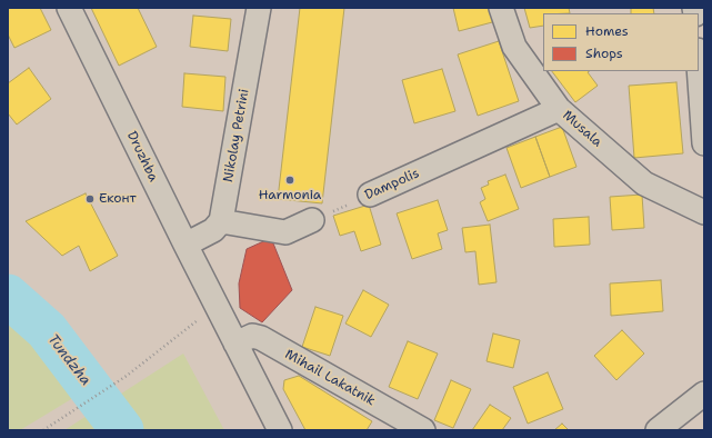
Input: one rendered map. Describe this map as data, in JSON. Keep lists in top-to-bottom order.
{
  "streets": {
    "street": [
      "Musala",
      "Nikolay Petrini",
      "Druzhba",
      "Dampolis",
      "Mihail Lakatnik"
    ]
  },
  "crossings": [
    ["Musala", "Dampolis"]
  ],
  "water": ["Tundzha"],
  "places": ["Harmonia", "Еконт"],
  "legend": ["Homes", "Shops"]
}
